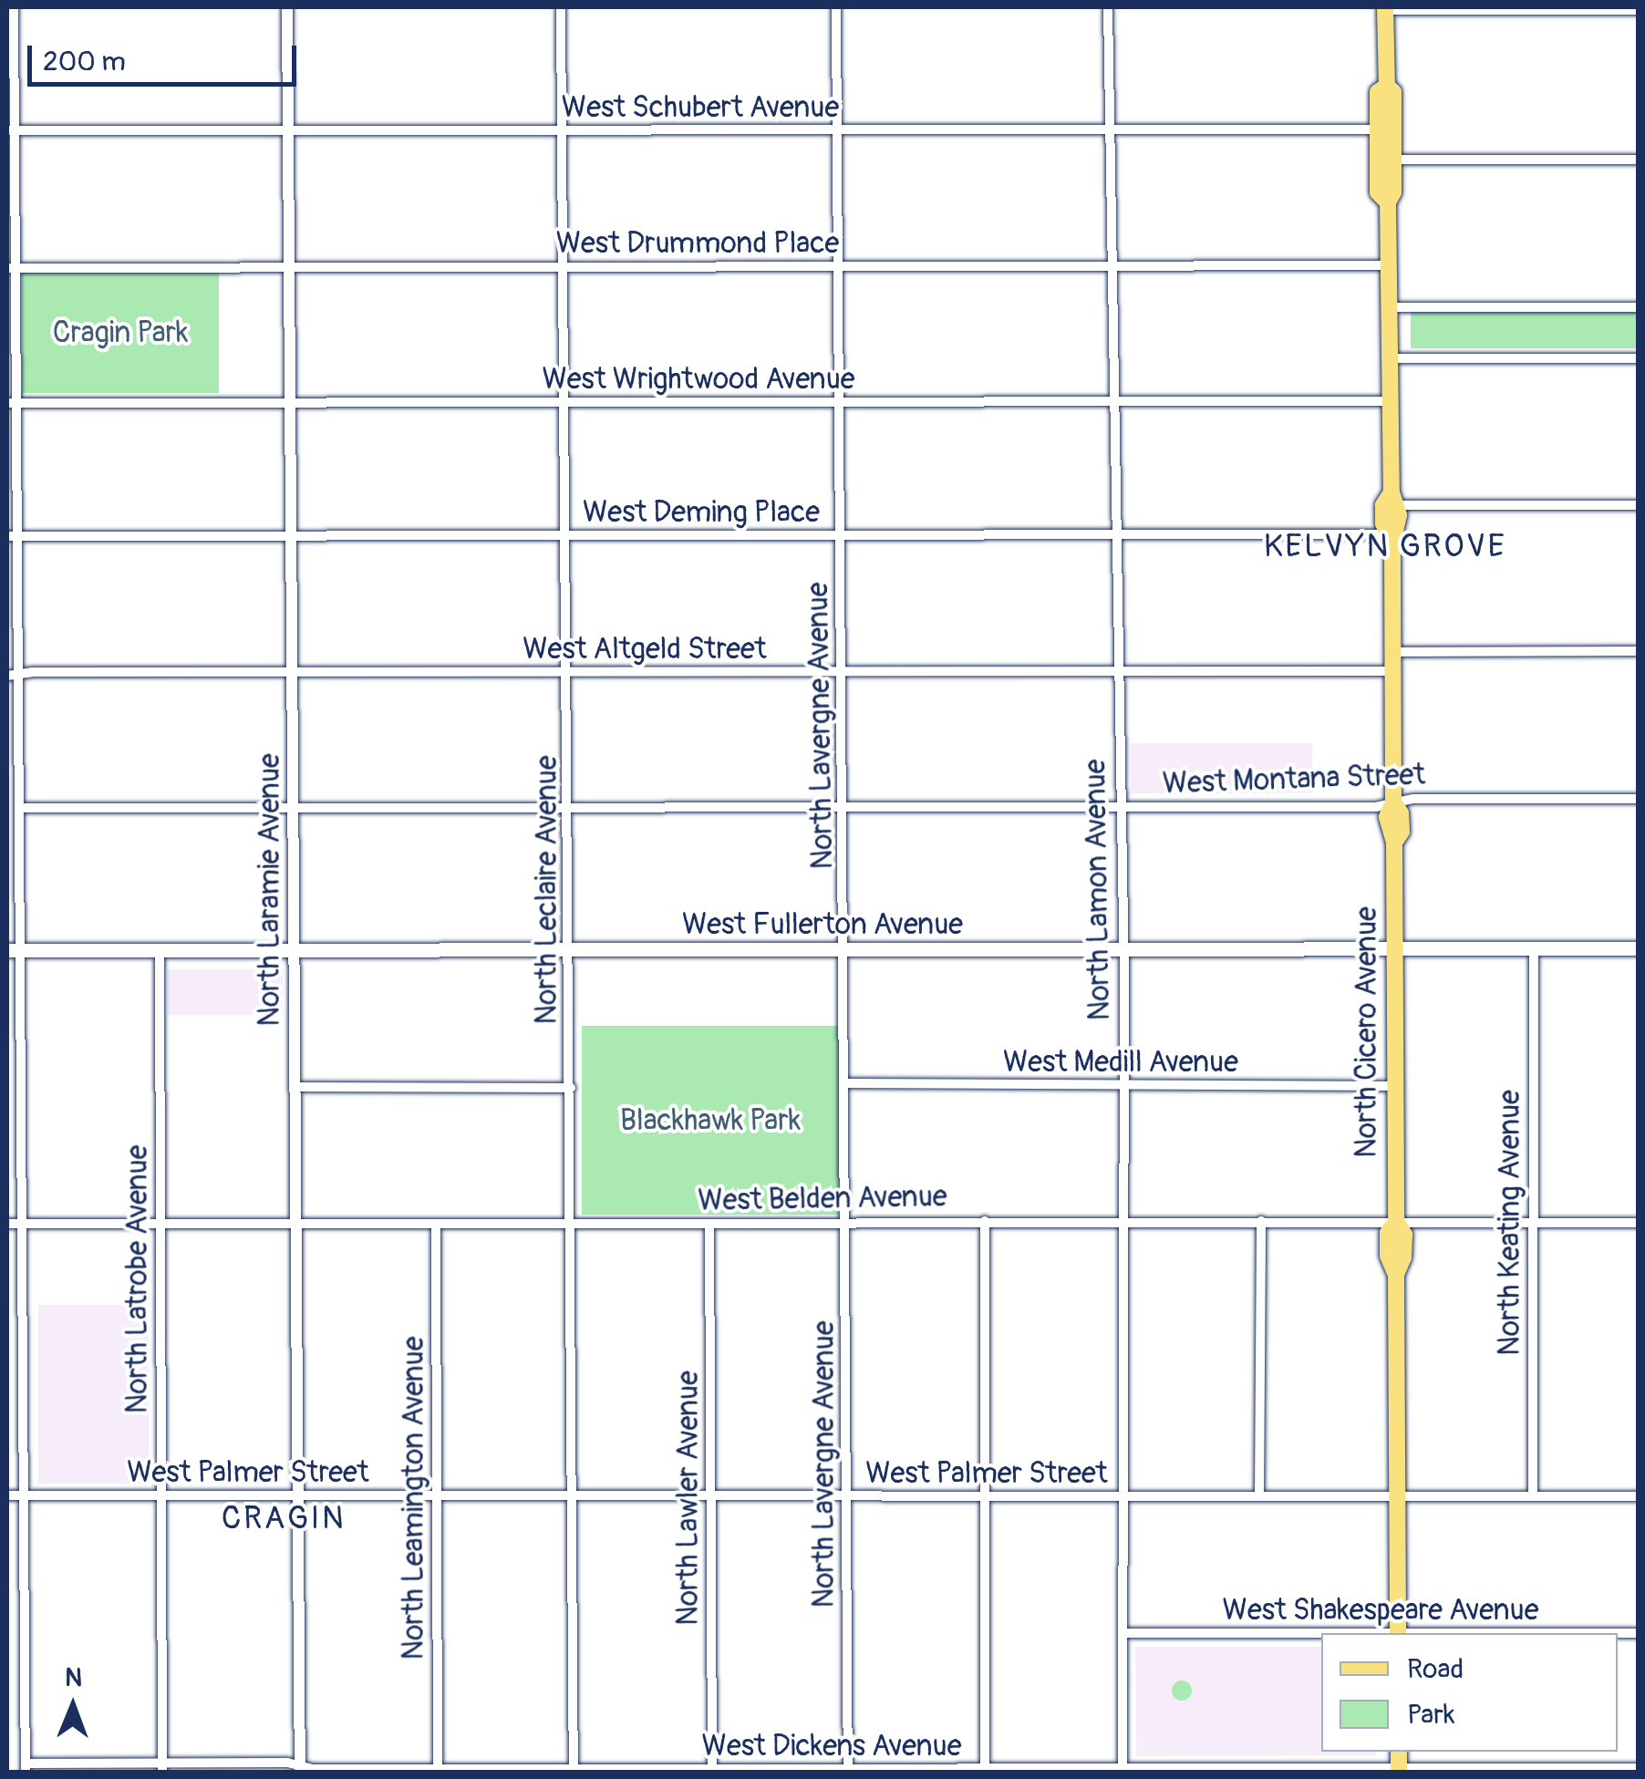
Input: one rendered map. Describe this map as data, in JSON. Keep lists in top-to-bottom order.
{
  "streets": {
    "main road": ["West Fullerton Avenue", "North Cicero Avenue"],
    "street": [
      "West Schubert Avenue",
      "West Drummond Place",
      "West Wrightwood Avenue",
      "West Deming Place",
      "West Altgeld Street",
      "North Lavergne Avenue",
      "West Montana Street",
      "North Laramie Avenue",
      "North Leclaire Avenue",
      "North Lamon Avenue",
      "West Medill Avenue",
      "West Belden Avenue",
      "North Keating Avenue",
      "North Latrobe Avenue",
      "West Palmer Street",
      "North Leamington Avenue",
      "North Lawler Avenue",
      "West Shakespeare Avenue",
      "West Dickens Avenue"
    ]
  },
  "crossings": [
    ["West Schubert Avenue", "North Lavergne Avenue"],
    ["West Schubert Avenue", "North Laramie Avenue"],
    ["West Schubert Avenue", "North Leclaire Avenue"],
    ["West Schubert Avenue", "North Lamon Avenue"],
    ["West Schubert Avenue", "North Cicero Avenue"],
    ["West Drummond Place", "North Lavergne Avenue"],
    ["West Drummond Place", "North Laramie Avenue"],
    ["West Drummond Place", "North Leclaire Avenue"],
    ["West Drummond Place", "North Lamon Avenue"],
    ["West Drummond Place", "North Cicero Avenue"],
    ["West Wrightwood Avenue", "North Lavergne Avenue"],
    ["West Wrightwood Avenue", "North Laramie Avenue"],
    ["West Wrightwood Avenue", "North Leclaire Avenue"],
    ["West Wrightwood Avenue", "North Lamon Avenue"],
    ["West Wrightwood Avenue", "North Cicero Avenue"],
    ["West Deming Place", "North Lavergne Avenue"],
    ["West Deming Place", "North Laramie Avenue"],
    ["West Deming Place", "North Leclaire Avenue"],
    ["West Deming Place", "North Lamon Avenue"],
    ["West Deming Place", "North Cicero Avenue"],
    ["West Altgeld Street", "North Lavergne Avenue"],
    ["West Altgeld Street", "North Laramie Avenue"],
    ["West Altgeld Street", "North Leclaire Avenue"],
    ["West Altgeld Street", "North Lamon Avenue"],
    ["West Altgeld Street", "North Cicero Avenue"],
    ["North Lavergne Avenue", "West Montana Street"],
    ["North Lavergne Avenue", "West Fullerton Avenue"],
    ["North Lavergne Avenue", "West Medill Avenue"],
    ["North Lavergne Avenue", "West Belden Avenue"],
    ["North Lavergne Avenue", "West Palmer Street"],
    ["North Lavergne Avenue", "West Dickens Avenue"],
    ["West Montana Street", "North Laramie Avenue"],
    ["West Montana Street", "North Leclaire Avenue"],
    ["West Montana Street", "North Lamon Avenue"],
    ["West Montana Street", "North Cicero Avenue"],
    ["North Laramie Avenue", "West Fullerton Avenue"],
    ["North Laramie Avenue", "West Belden Avenue"],
    ["North Laramie Avenue", "West Palmer Street"],
    ["North Laramie Avenue", "West Dickens Avenue"],
    ["North Leclaire Avenue", "West Fullerton Avenue"],
    ["North Leclaire Avenue", "West Belden Avenue"],
    ["North Leclaire Avenue", "West Palmer Street"],
    ["North Leclaire Avenue", "West Dickens Avenue"],
    ["North Lamon Avenue", "West Fullerton Avenue"],
    ["North Lamon Avenue", "West Medill Avenue"],
    ["North Lamon Avenue", "West Belden Avenue"],
    ["North Lamon Avenue", "West Palmer Street"],
    ["North Lamon Avenue", "West Shakespeare Avenue"],
    ["North Lamon Avenue", "West Dickens Avenue"],
    ["West Fullerton Avenue", "North Cicero Avenue"],
    ["West Fullerton Avenue", "North Keating Avenue"],
    ["West Fullerton Avenue", "North Latrobe Avenue"],
    ["North Cicero Avenue", "West Medill Avenue"],
    ["North Cicero Avenue", "West Belden Avenue"],
    ["North Cicero Avenue", "West Palmer Street"],
    ["West Belden Avenue", "North Keating Avenue"],
    ["West Belden Avenue", "North Latrobe Avenue"],
    ["West Belden Avenue", "North Leamington Avenue"],
    ["West Belden Avenue", "North Lawler Avenue"],
    ["North Keating Avenue", "West Palmer Street"],
    ["North Latrobe Avenue", "West Palmer Street"],
    ["North Latrobe Avenue", "West Dickens Avenue"],
    ["West Palmer Street", "North Leamington Avenue"],
    ["West Palmer Street", "North Lawler Avenue"],
    ["North Leamington Avenue", "West Dickens Avenue"],
    ["North Lawler Avenue", "West Dickens Avenue"]
  ],
  "districts": ["KELVYN GROVE", "CRAGIN"],
  "parks": ["Cragin Park", "Blackhawk Park"],
  "legend": ["Road", "Park"],
  "scale_bar": "200 m",
  "north": "top"
}
